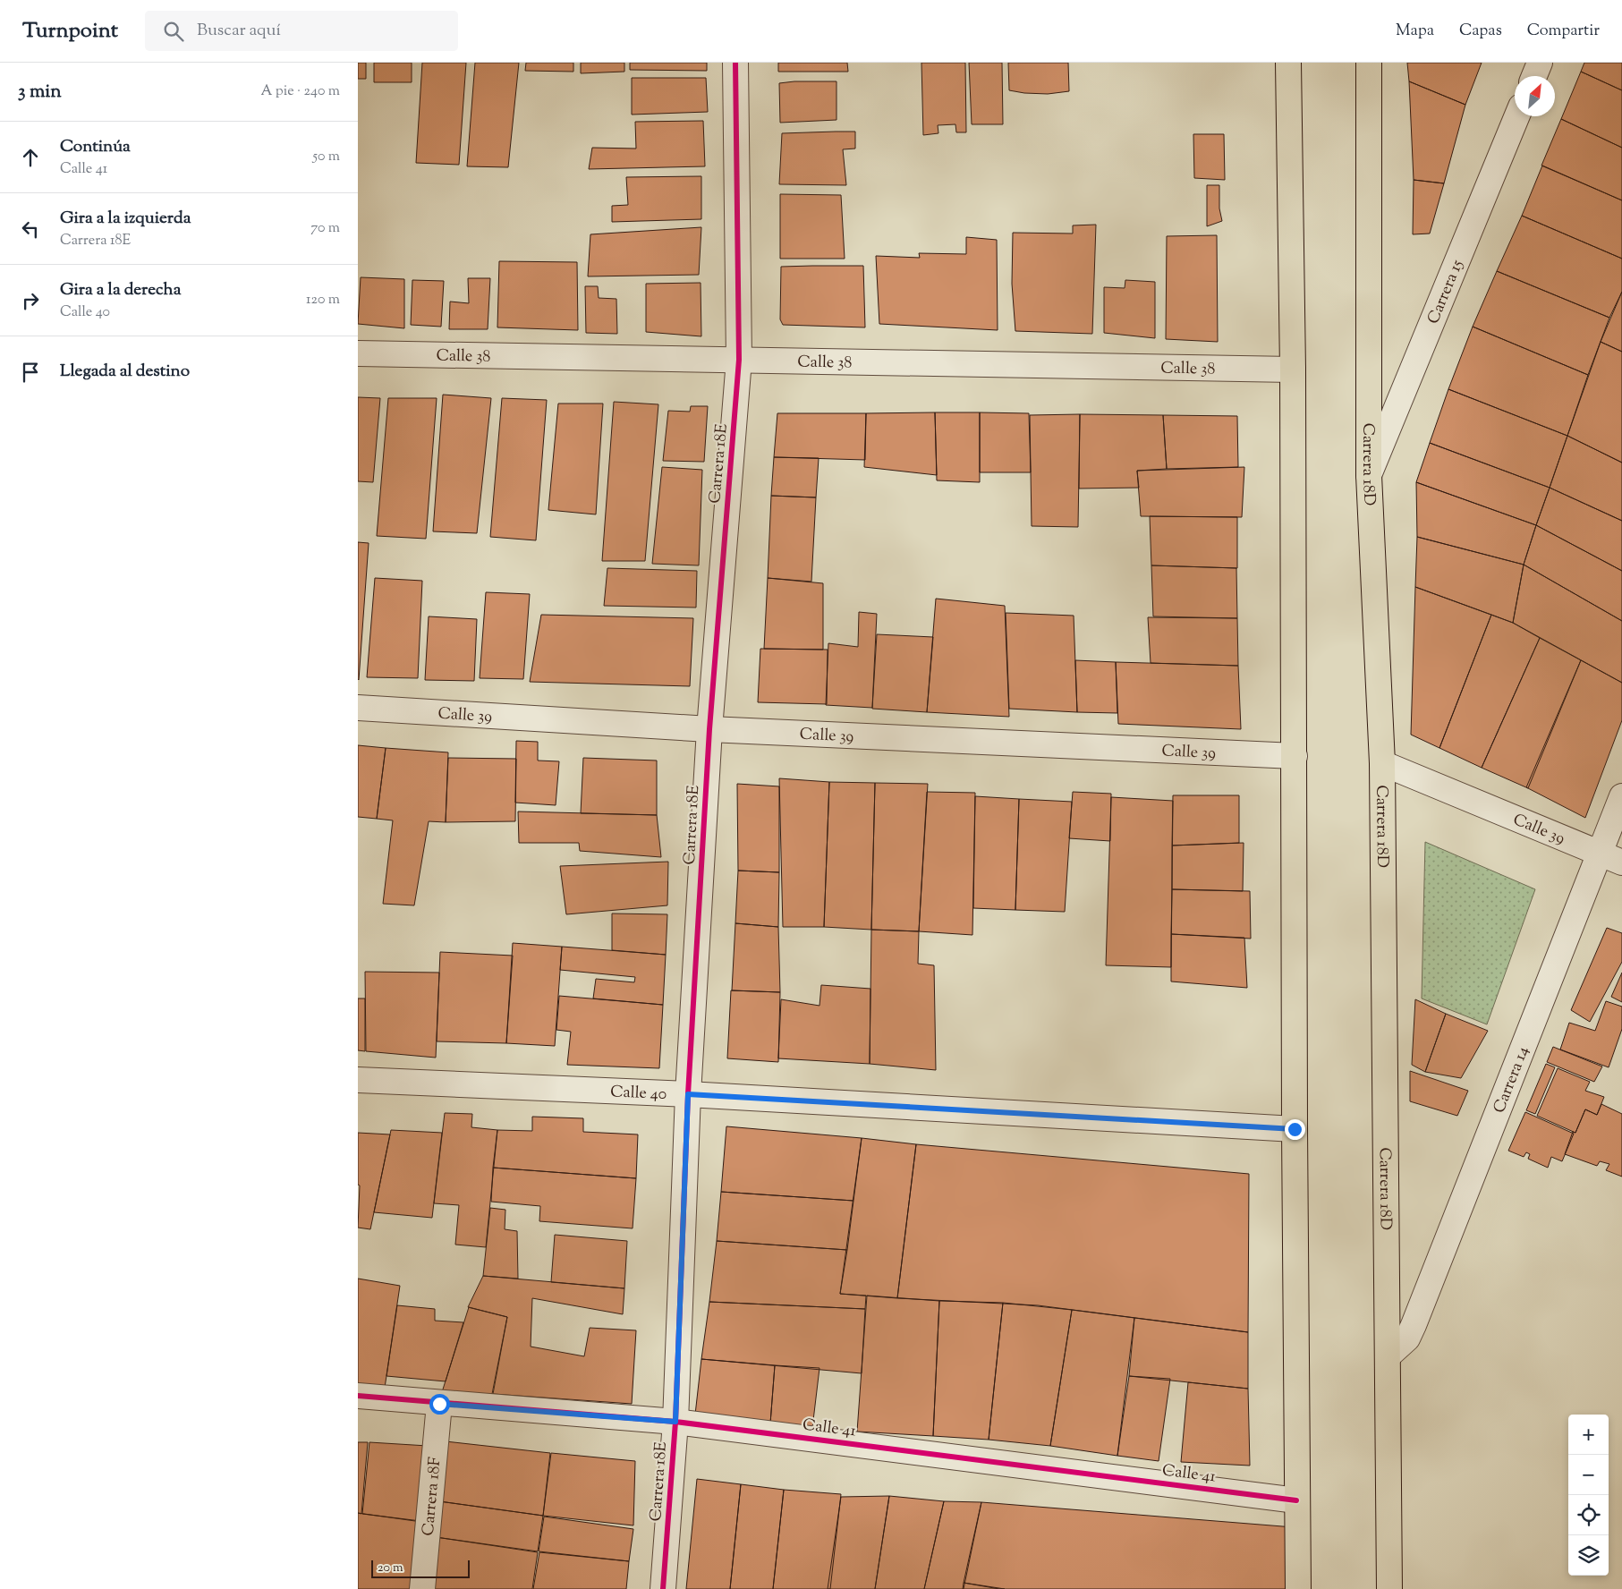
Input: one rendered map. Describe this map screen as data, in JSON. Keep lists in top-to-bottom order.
{
  "streets": {
    "main road": ["Carrera 18D"],
    "street": [
      "Carrera 15",
      "Calle 38",
      "Carrera 18E",
      "Calle 39",
      "Carrera 14",
      "Calle 40",
      "Calle 41",
      "Carrera 18F"
    ]
  },
  "crossings": [
    ["Carrera 15", "Carrera 18D"],
    ["Calle 38", "Carrera 18E"],
    ["Carrera 18E", "Calle 39"],
    ["Carrera 18E", "Calle 40"],
    ["Carrera 18E", "Calle 41"],
    ["Carrera 18D", "Calle 39"],
    ["Carrera 18D", "Carrera 14"],
    ["Calle 39", "Carrera 14"],
    ["Calle 41", "Carrera 18F"]
  ],
  "scale_bar": "20 m",
  "north": "top right",
  "page": {
    "header": "Turnpoint",
    "search": "Buscar aquí",
    "nav": ["Mapa", "Capas", "Compartir"],
    "heading": ["3 min", "A pie · 240 m"],
    "list": [
      ["Continúa", "Calle 41", "50 m"],
      ["Gira a la izquierda", "Carrera 18E", "70 m"],
      ["Gira a la derecha", "Calle 40", "120 m"],
      "Llegada al destino"
    ],
    "map_buttons": ["+", "−"],
    "scale": "20 m"
  }
}
